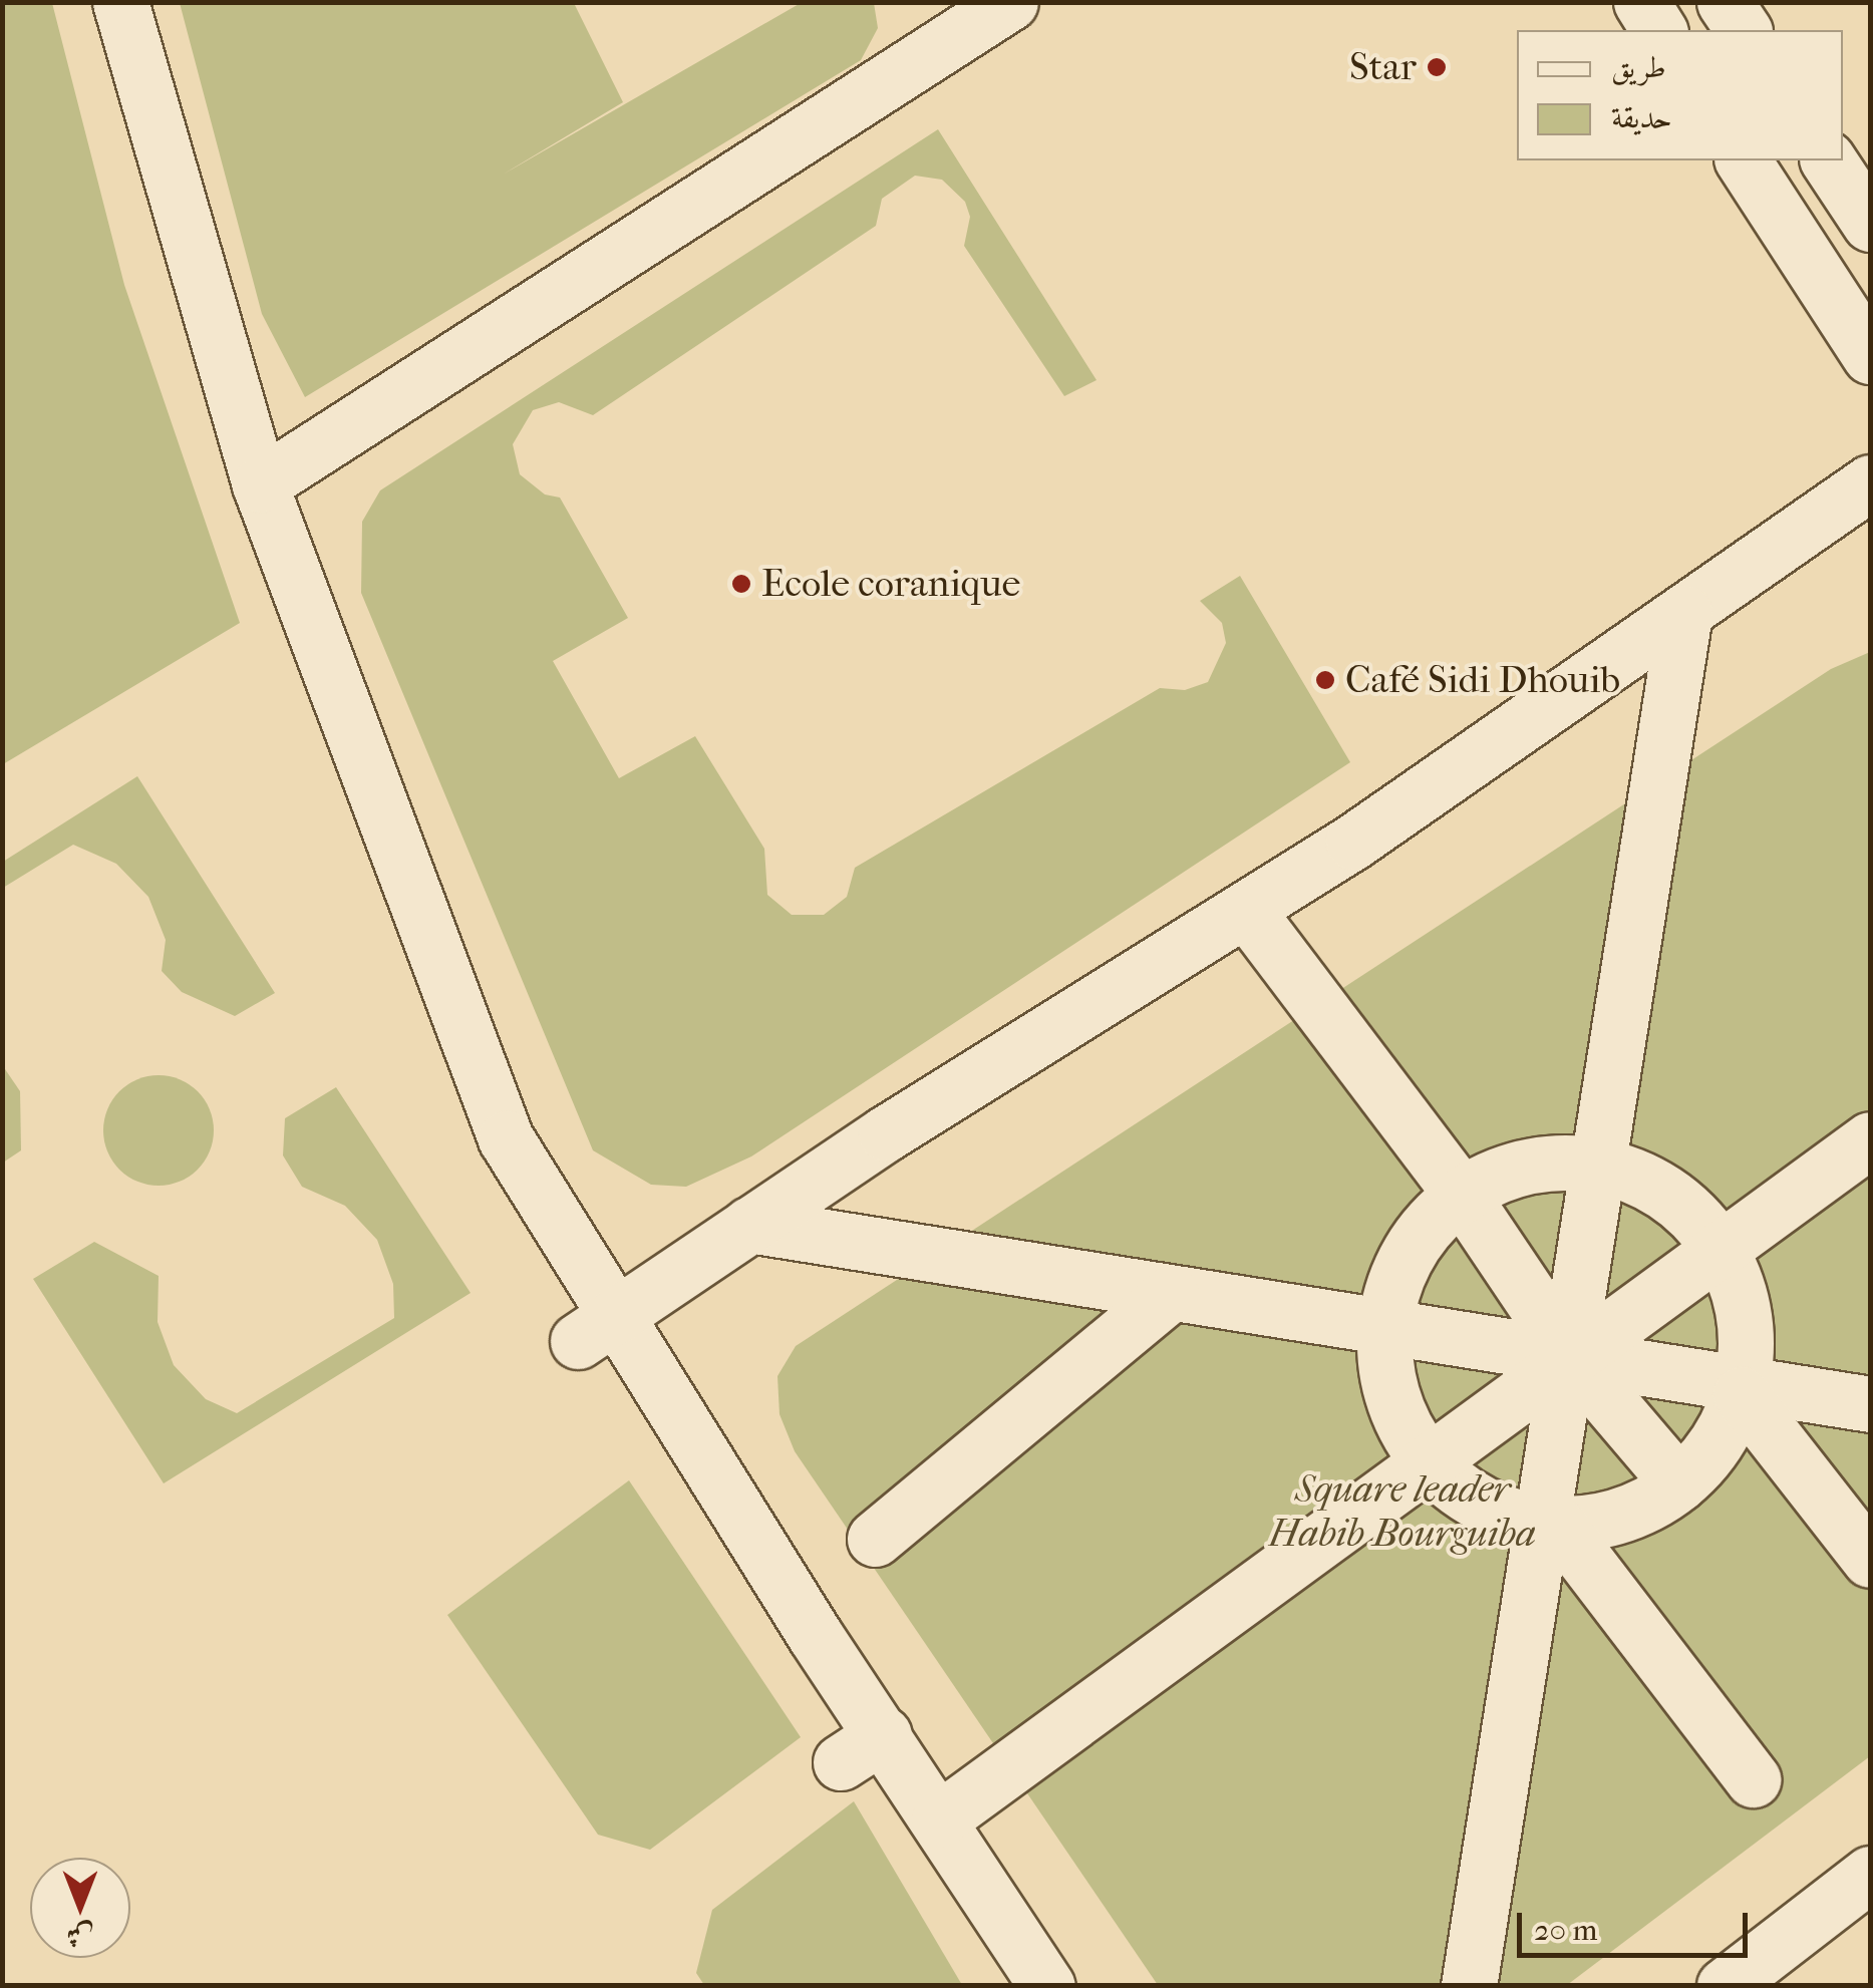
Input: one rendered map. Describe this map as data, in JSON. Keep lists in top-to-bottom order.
{
  "parks": ["Square leader Habib Bourguiba"],
  "places": ["Star", "Ecole coranique", "Café Sidi Dhouib"],
  "legend": ["طريق", "حديقة"],
  "scale_bar": "20 m",
  "north": "bottom"
}
